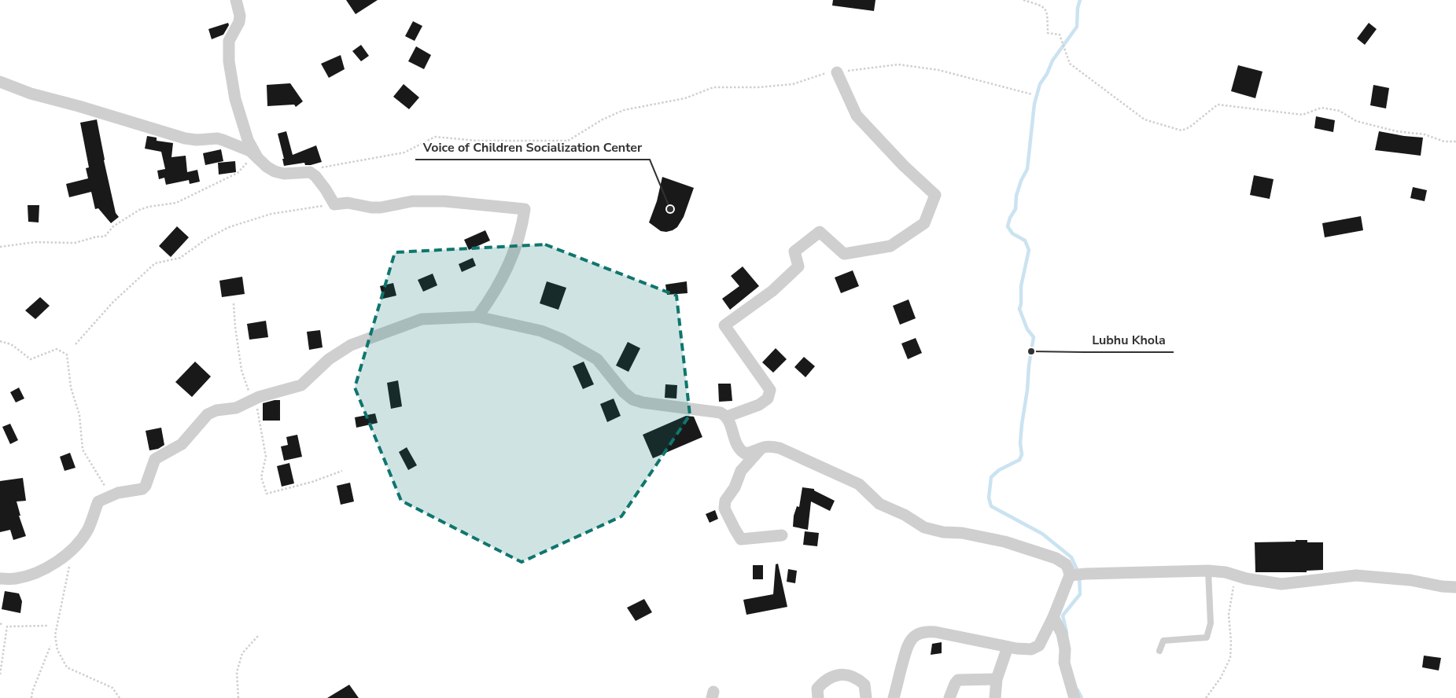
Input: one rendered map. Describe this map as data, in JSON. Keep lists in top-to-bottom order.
{
  "places": ["Voice of Children Socialization Center", "Lubhu Khola"]
}
